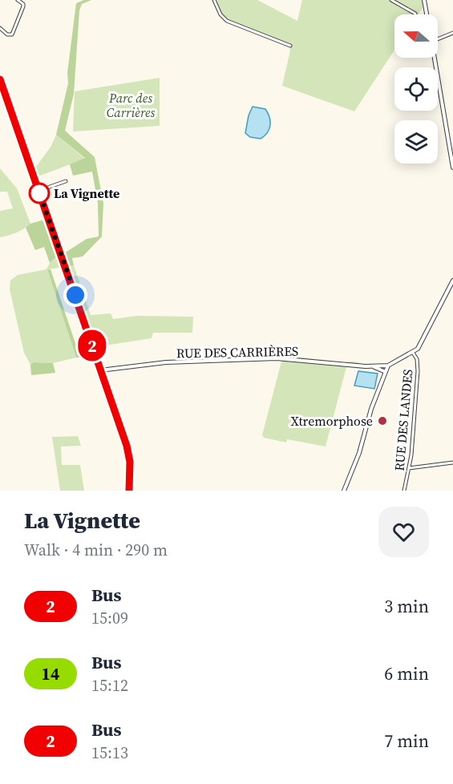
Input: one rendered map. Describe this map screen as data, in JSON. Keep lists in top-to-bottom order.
{
  "streets": {
    "street": ["RUE DES CARRIÈRES", "RUE DES LANDES"]
  },
  "parks": ["Parc des Carrières"],
  "places": ["La Vignette", "Xtremorphose"],
  "lines": ["bus line 2"],
  "north": "left",
  "page": {
    "on_map": "2",
    "heading": ["La Vignette", "Walk · 4 min · 290 m"],
    "list": [
      {
        "mark": "2",
        "name": "Bus",
        "note": "15:09",
        "value": "3 min"
      },
      {
        "mark": "14",
        "name": "Bus",
        "note": "15:12",
        "value": "6 min"
      },
      {
        "mark": "2",
        "name": "Bus",
        "note": "15:13",
        "value": "7 min"
      }
    ]
  }
}
